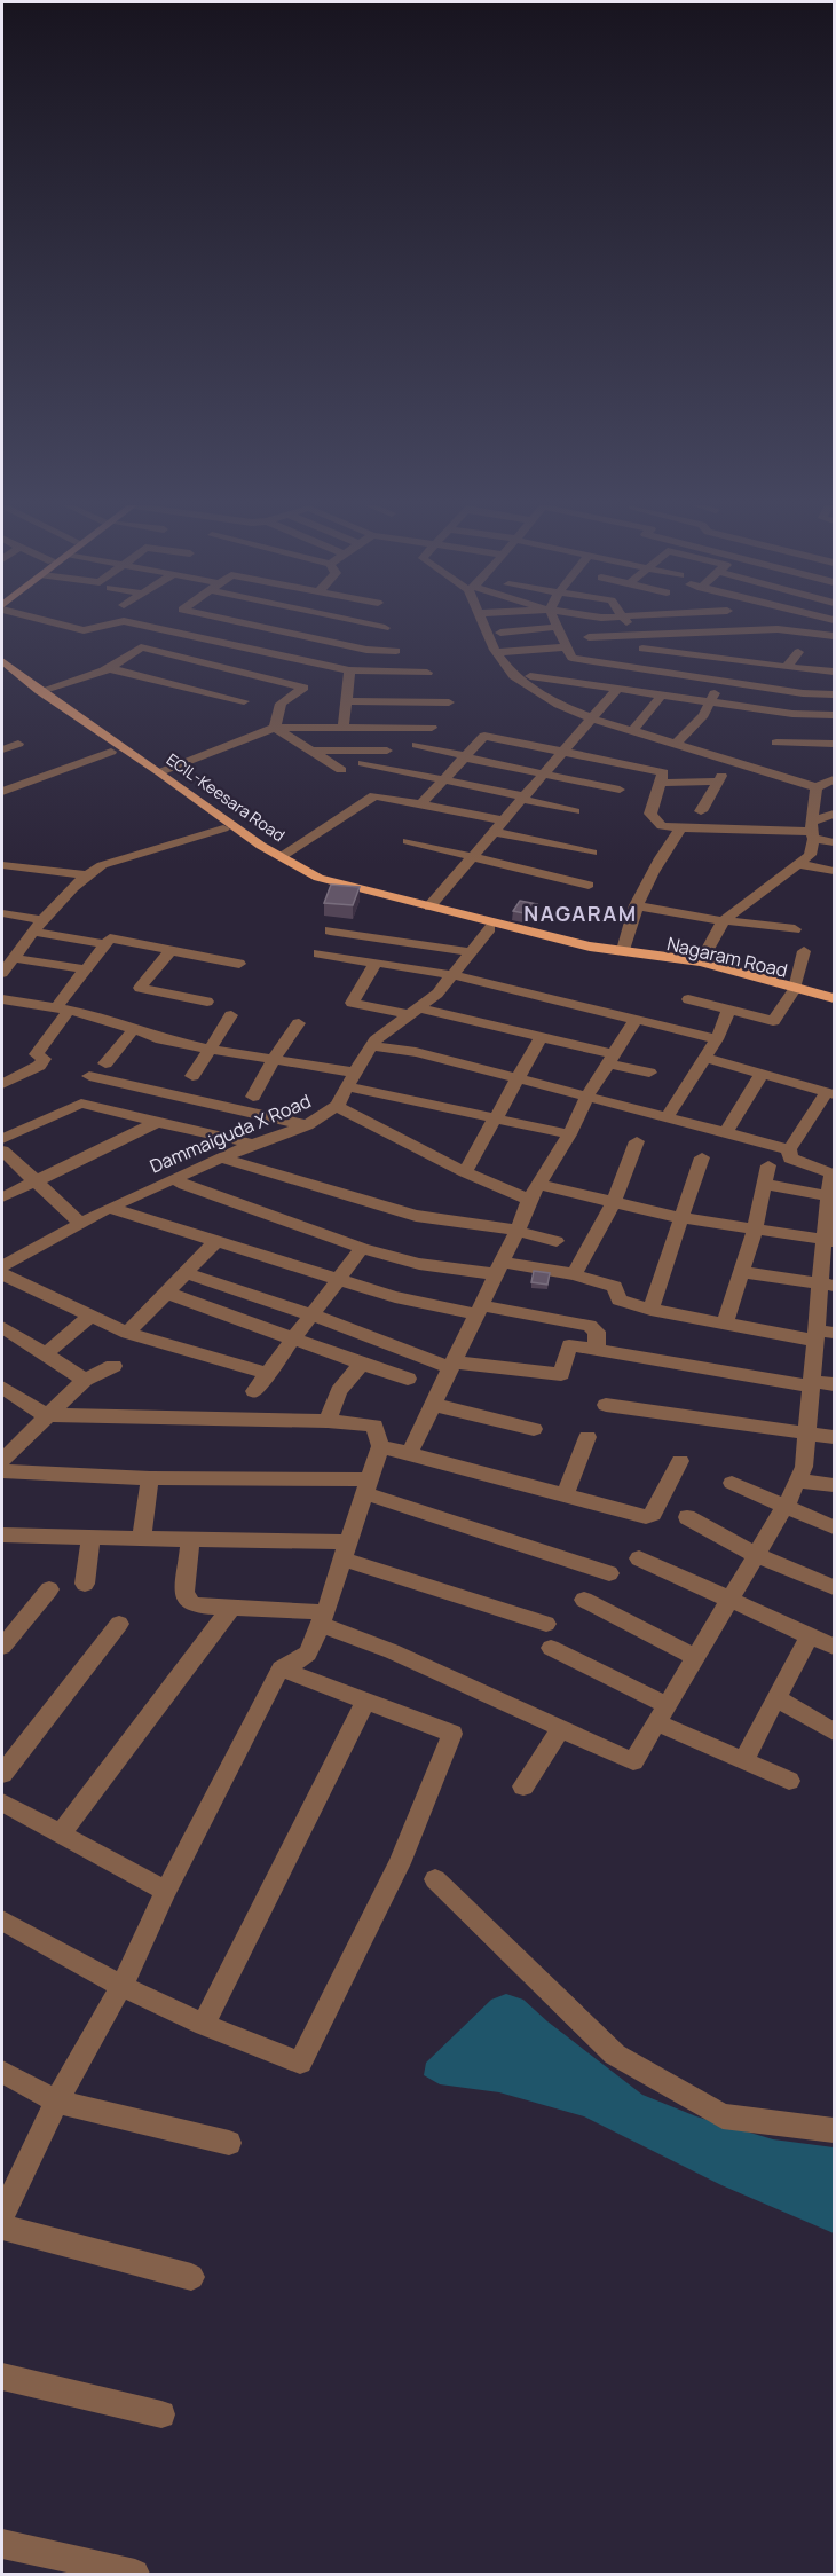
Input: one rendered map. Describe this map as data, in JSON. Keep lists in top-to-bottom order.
{
  "streets": {
    "main road": ["ECIL-Keesara Road", "Nagaram Road"],
    "street": ["Dammaiguda X Road"]
  },
  "crossings": [
    ["ECIL-Keesara Road", "Nagaram Road"],
    ["ECIL-Keesara Road", "Dammaiguda X Road"],
    ["Nagaram Road", "Dammaiguda X Road"]
  ],
  "districts": ["NAGARAM"]
}
